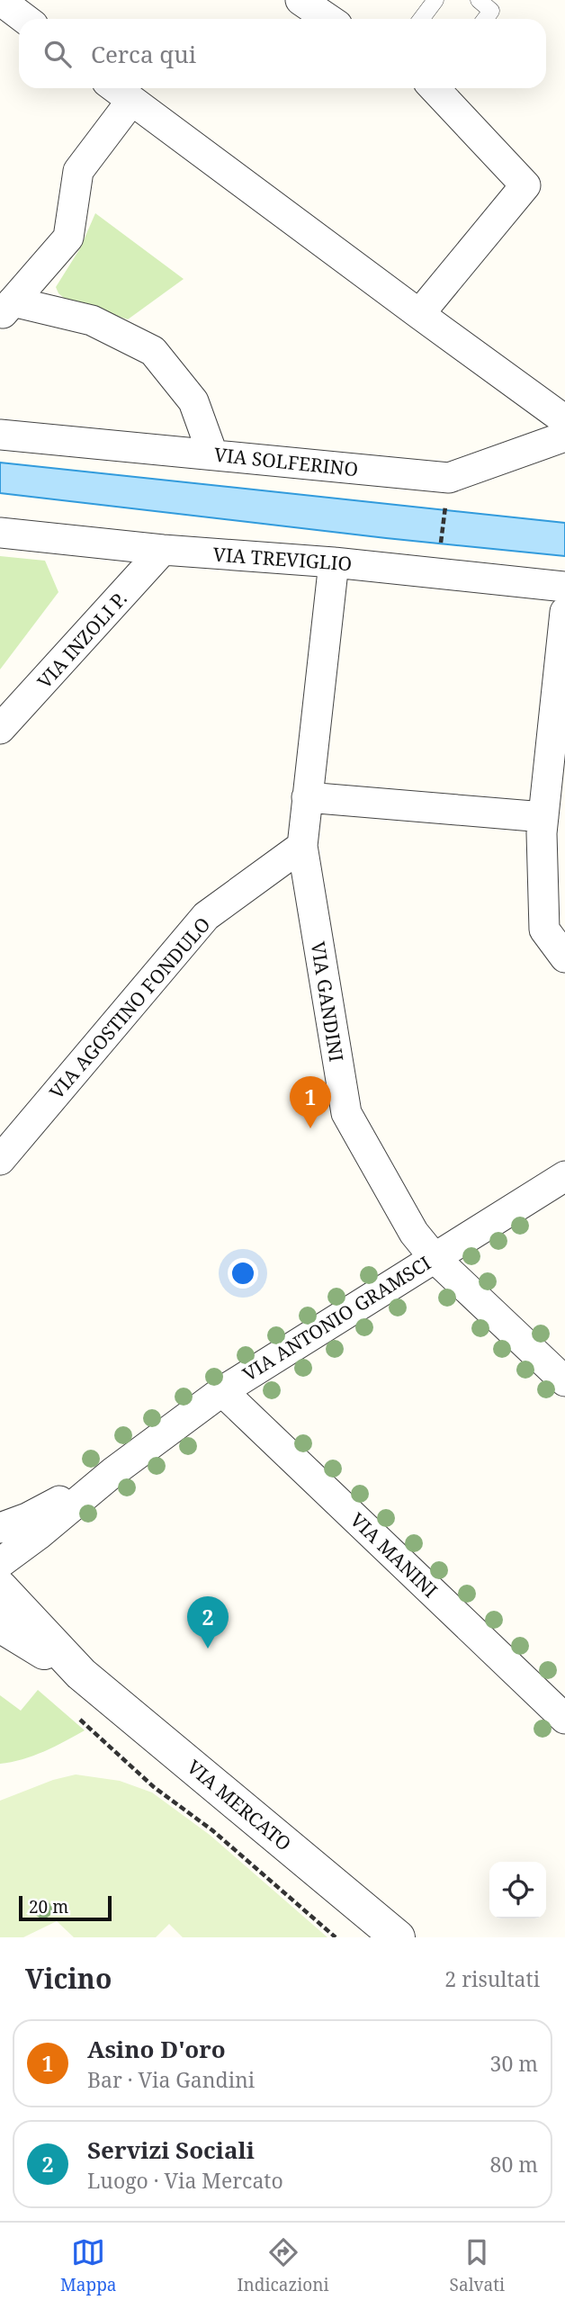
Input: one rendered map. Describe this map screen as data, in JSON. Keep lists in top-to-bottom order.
{
  "streets": {
    "street": [
      "VIA SOLFERINO",
      "VIA TREVIGLIO",
      "VIA INZOLI P.",
      "VIA GANDINI",
      "VIA AGOSTINO FONDULO",
      "VIA ANTONIO GRAMSCI",
      "VIA MANINI",
      "VIA MERCATO"
    ]
  },
  "crossings": [
    ["VIA TREVIGLIO", "VIA INZOLI P."],
    ["VIA TREVIGLIO", "VIA GANDINI"],
    ["VIA GANDINI", "VIA AGOSTINO FONDULO"],
    ["VIA GANDINI", "VIA ANTONIO GRAMSCI"],
    ["VIA ANTONIO GRAMSCI", "VIA MANINI"]
  ],
  "scale_bar": "20 m",
  "page": {
    "search": "Cerca qui",
    "pins": ["1", "2"],
    "scale": "20 m",
    "heading": ["Vicino", "2 risultati"],
    "list": [
      {
        "mark": "1",
        "name": "Asino D'oro",
        "note": "Bar · Via Gandini",
        "value": "30 m"
      },
      {
        "mark": "2",
        "name": "Servizi Sociali",
        "note": "Luogo · Via Mercato",
        "value": "80 m"
      }
    ],
    "nav": ["Mappa", "Indicazioni", "Salvati"]
  }
}
